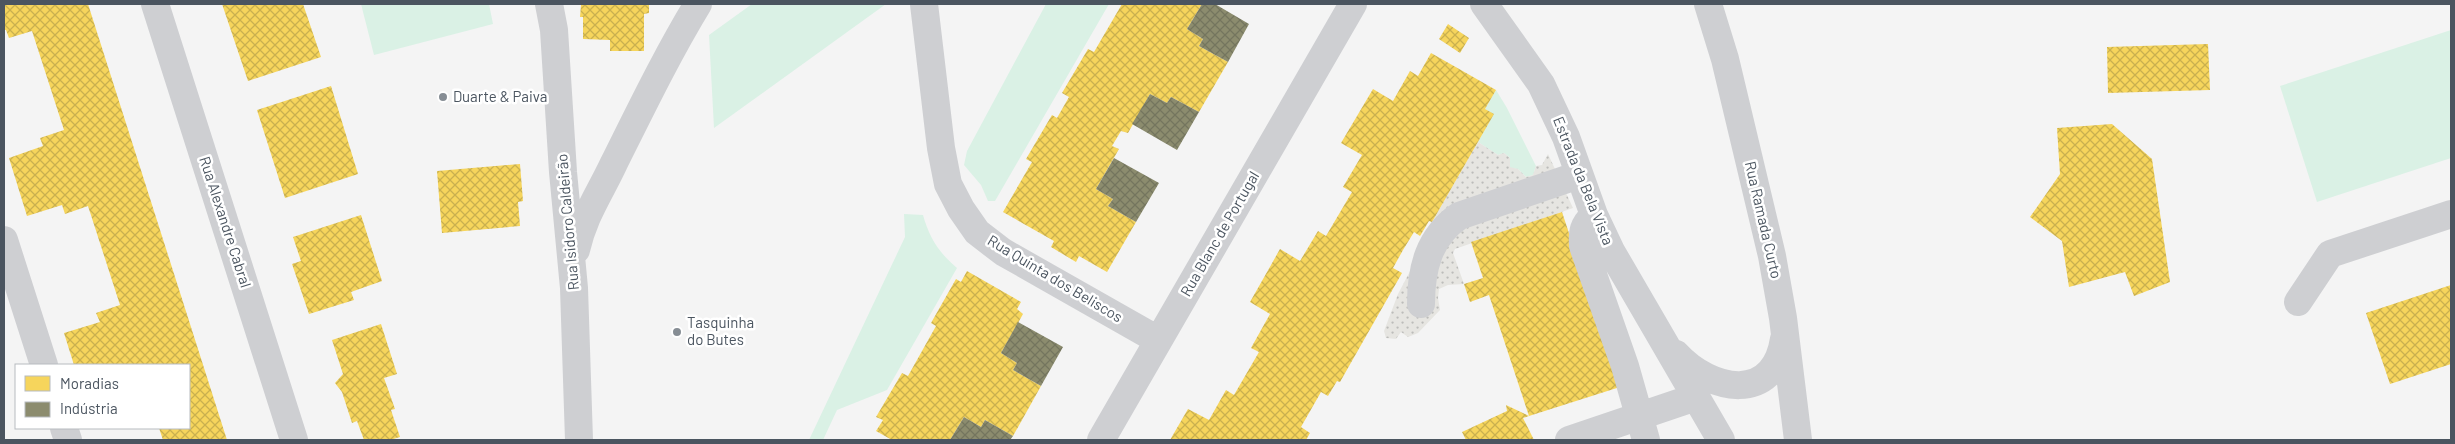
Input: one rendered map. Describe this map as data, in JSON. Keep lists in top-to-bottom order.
{
  "streets": {
    "street": [
      "Estrada da Bela Vista",
      "Rua Ramada Curto",
      "Rua Alexandre Cabral",
      "Rua Isidoro Caldeirão",
      "Rua Blanc de Portugal",
      "Rua Quinta dos Beliscos"
    ]
  },
  "crossings": [
    ["Rua Blanc de Portugal", "Rua Quinta dos Beliscos"]
  ],
  "places": ["Duarte & Paiva", "Tasquinha do Butes"],
  "legend": ["Moradias", "Indústria"]
}
